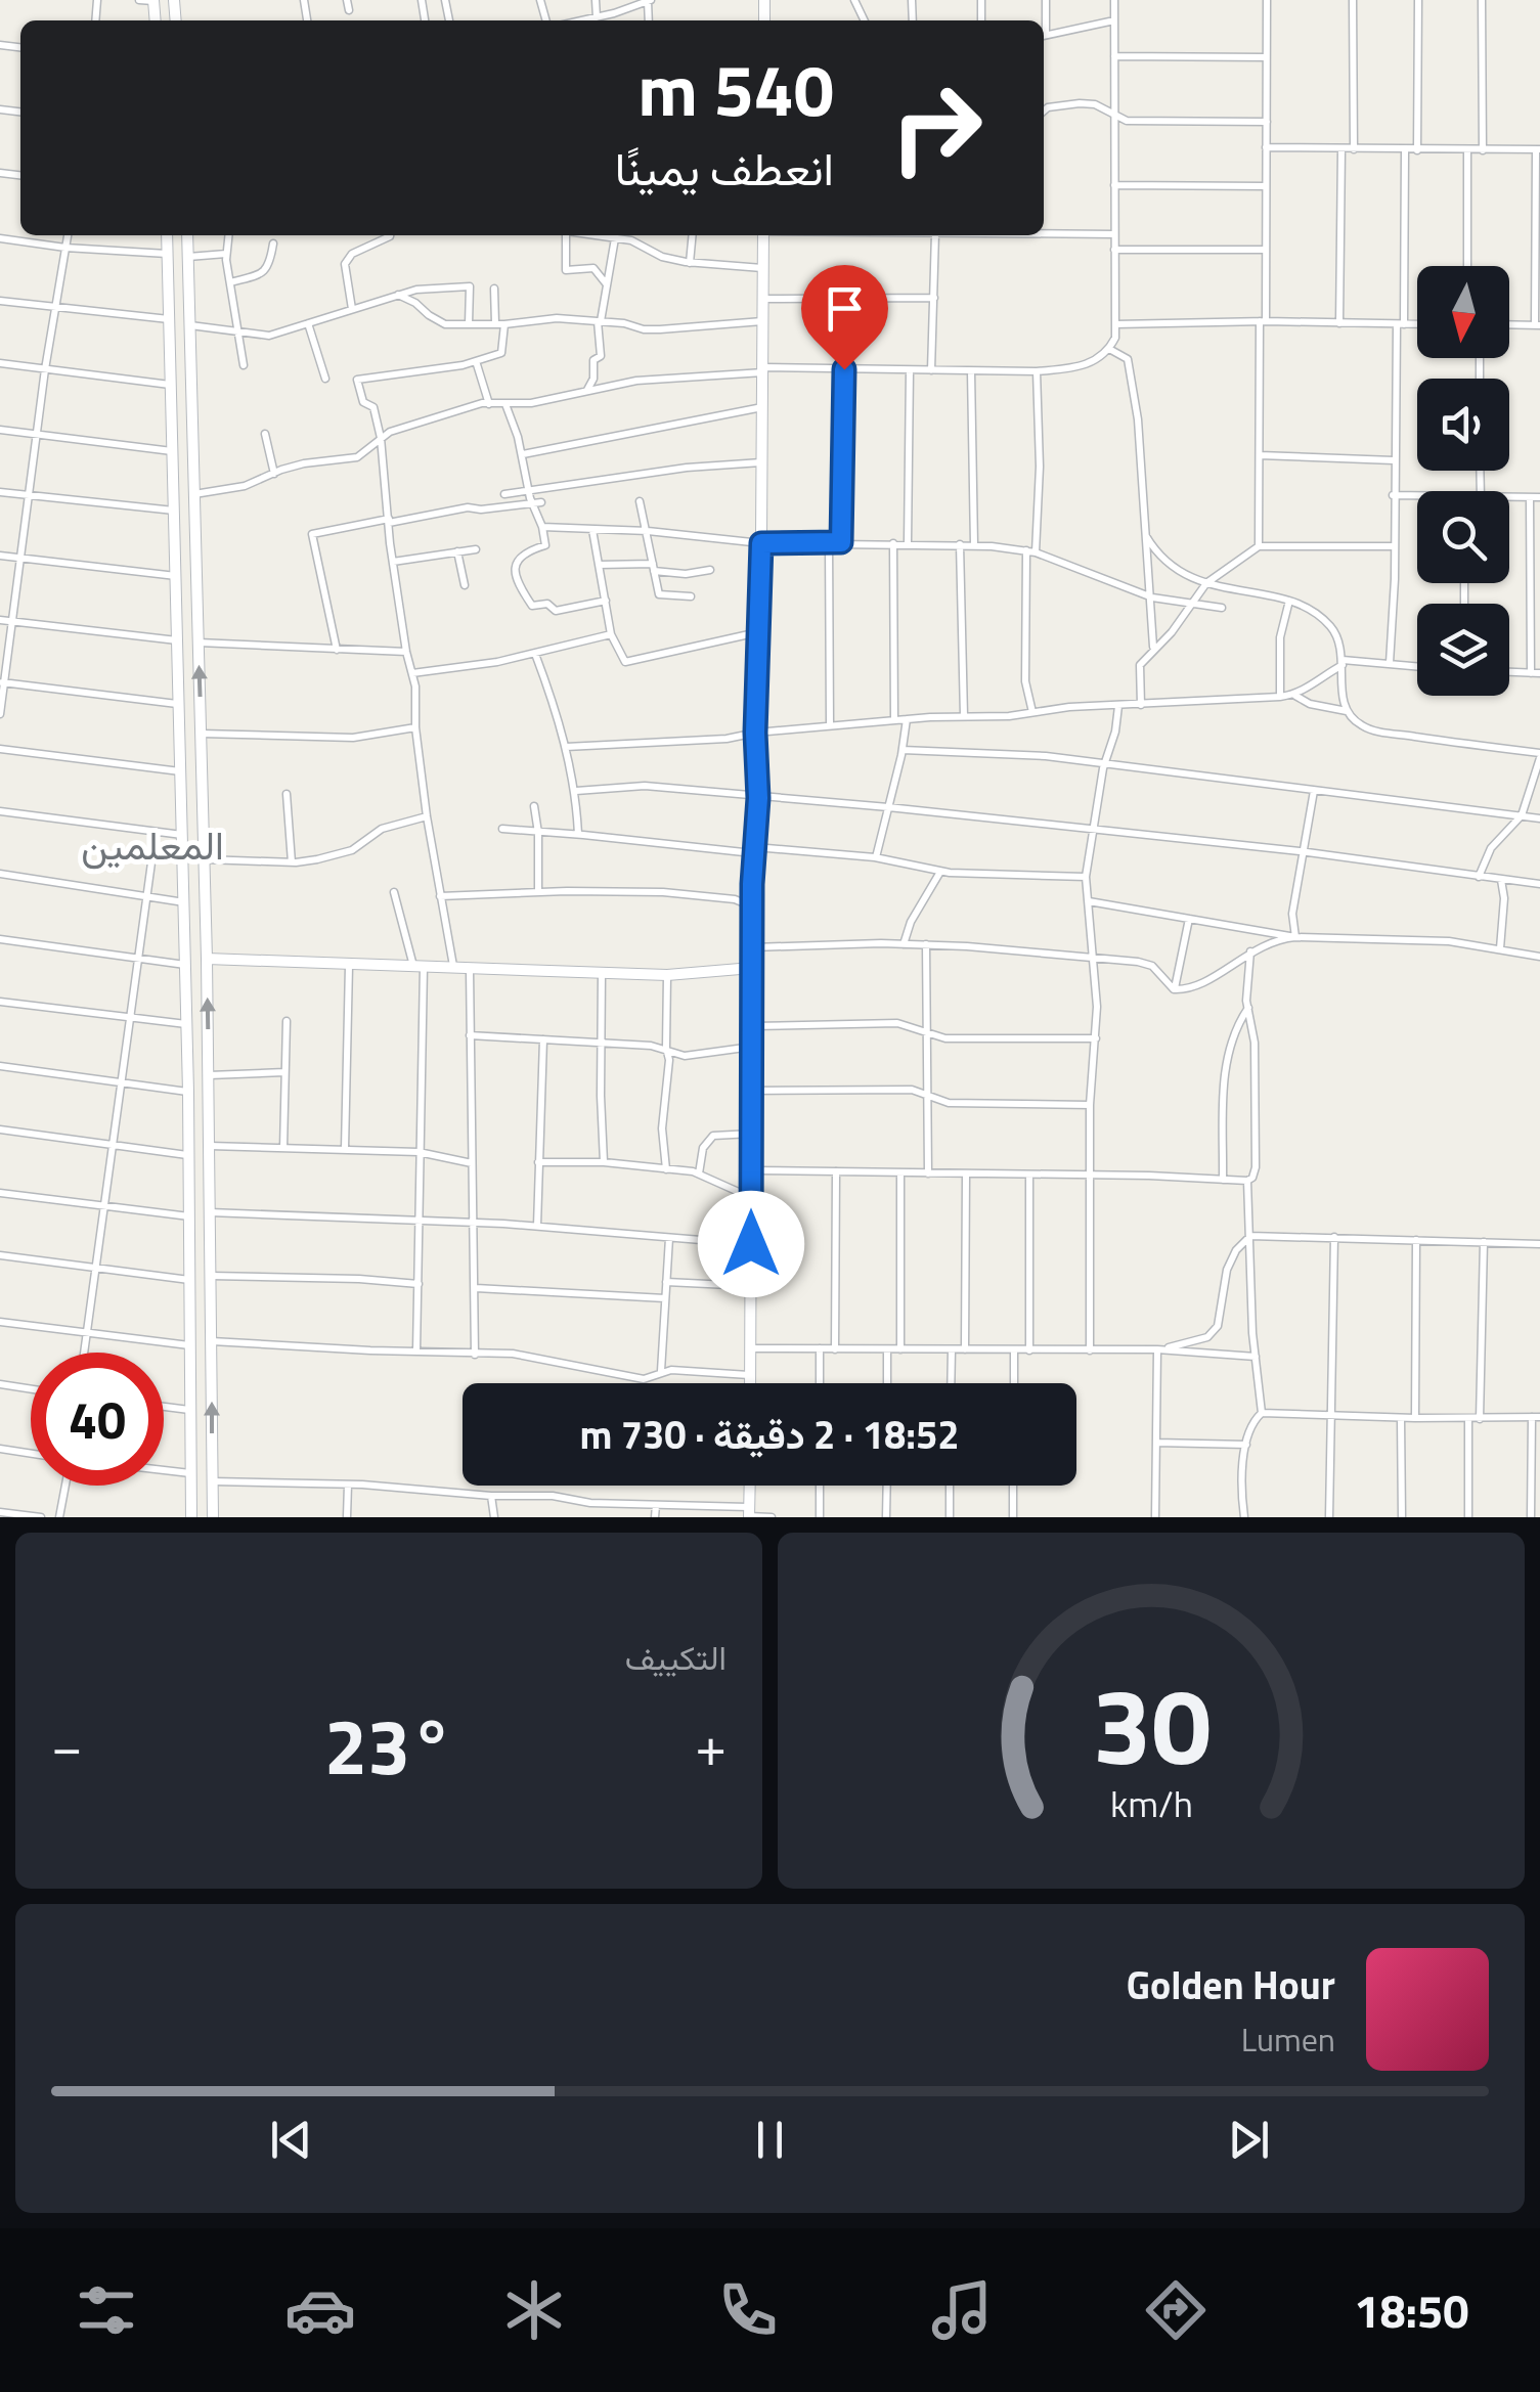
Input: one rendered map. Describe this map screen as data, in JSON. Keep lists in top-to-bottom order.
{
  "districts": ["المعلمين"],
  "north": "bottom",
  "page": {
    "turn": ["540 m", "انعطف يمينًا"],
    "limit": "40",
    "trip": "18:52 · 2 دقيقة · 730 m",
    "tile": "التكييف",
    "heat": ["−", "23°", "+"],
    "song": ["Golden Hour", "Lumen"],
    "tabs": "18:50",
    "gauge": ["30", "km/h"]
  }
}
